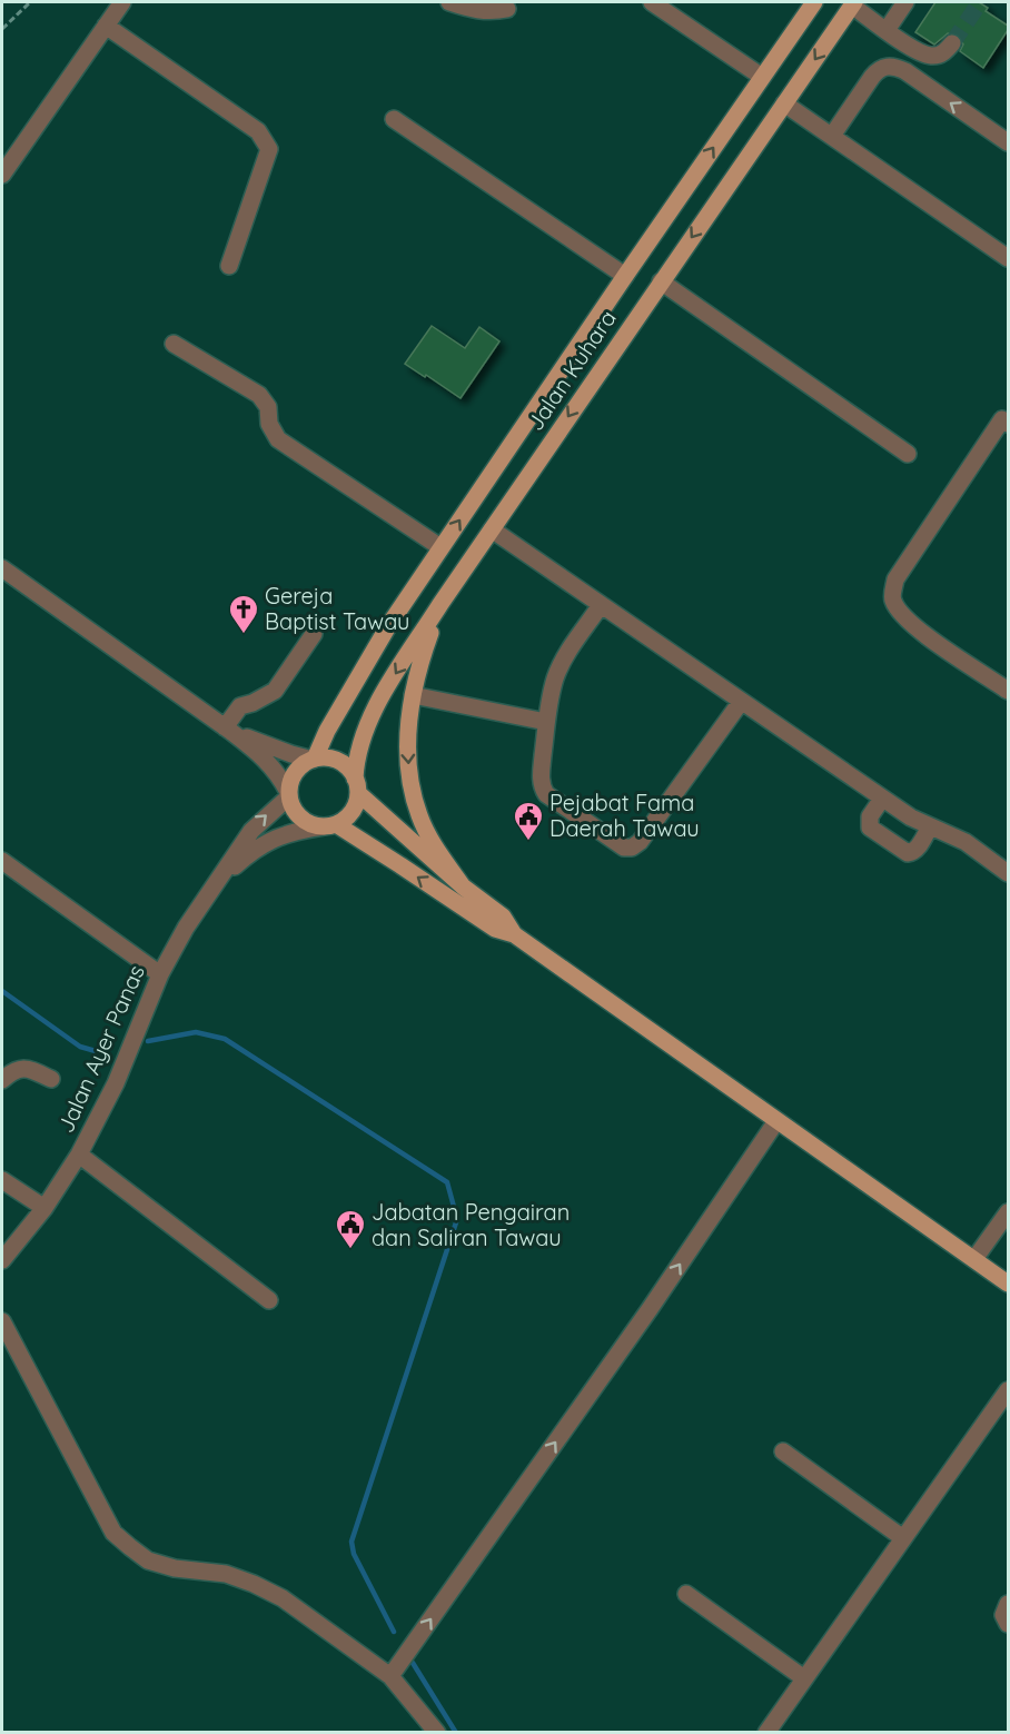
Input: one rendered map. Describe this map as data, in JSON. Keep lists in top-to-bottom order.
{
  "streets": {
    "main road": ["Jalan Kuhara"],
    "street": ["Jalan Ayer Panas"]
  },
  "crossings": [
    ["Jalan Kuhara", "Jalan Ayer Panas"]
  ],
  "places": {
    "church": ["Gereja Baptist Tawau"],
    "public building": ["Pejabat Fama Daerah Tawau", "Jabatan Pengairan dan Saliran Tawau"]
  }
}
